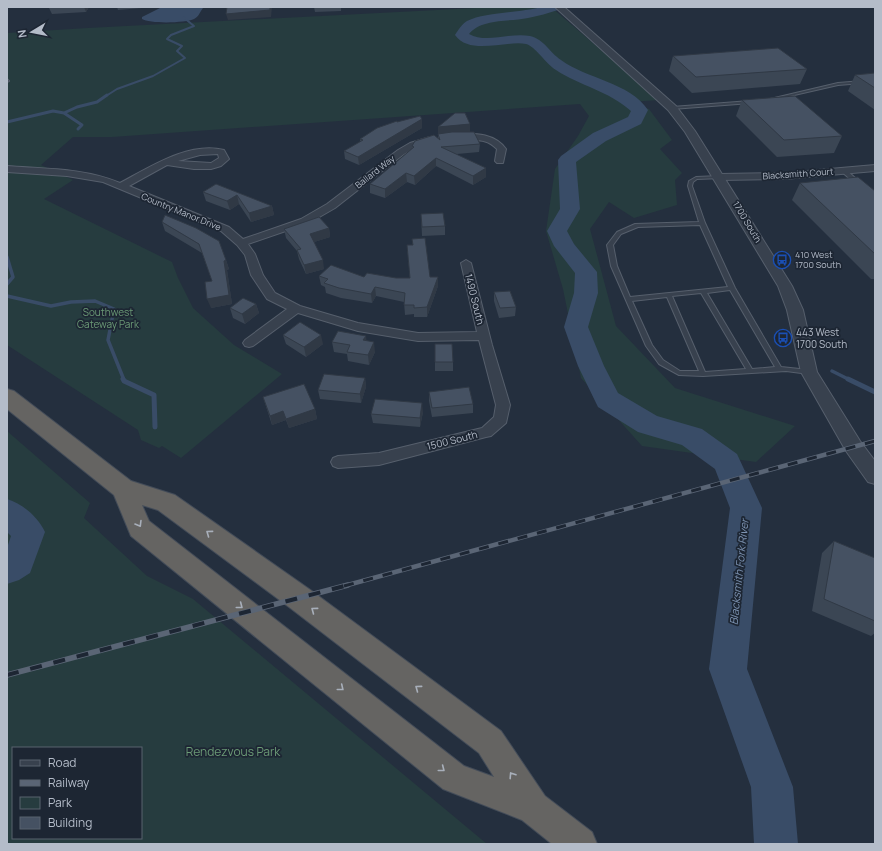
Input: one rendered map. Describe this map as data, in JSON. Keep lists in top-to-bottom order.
{
  "streets": {
    "street": [
      "Ballard Way",
      "Blacksmith Court",
      "Country Manor Drive",
      "1700 South",
      "1490 South",
      "1500 South"
    ]
  },
  "crossings": [
    ["Ballard Way", "Country Manor Drive"],
    ["Blacksmith Court", "1700 South"],
    ["Country Manor Drive", "1490 South"],
    ["Country Manor Drive", "1500 South"],
    ["1490 South", "1500 South"]
  ],
  "water": ["Blacksmith Fork River"],
  "parks": ["Southwest Gateway Park", "Rendezvous Park"],
  "places": {
    "bus stop": ["410 West 1700 South", "443 West 1700 South"]
  },
  "legend": [
    "Road",
    "Railway",
    "Park",
    "Building"
  ],
  "north": "left"
}
